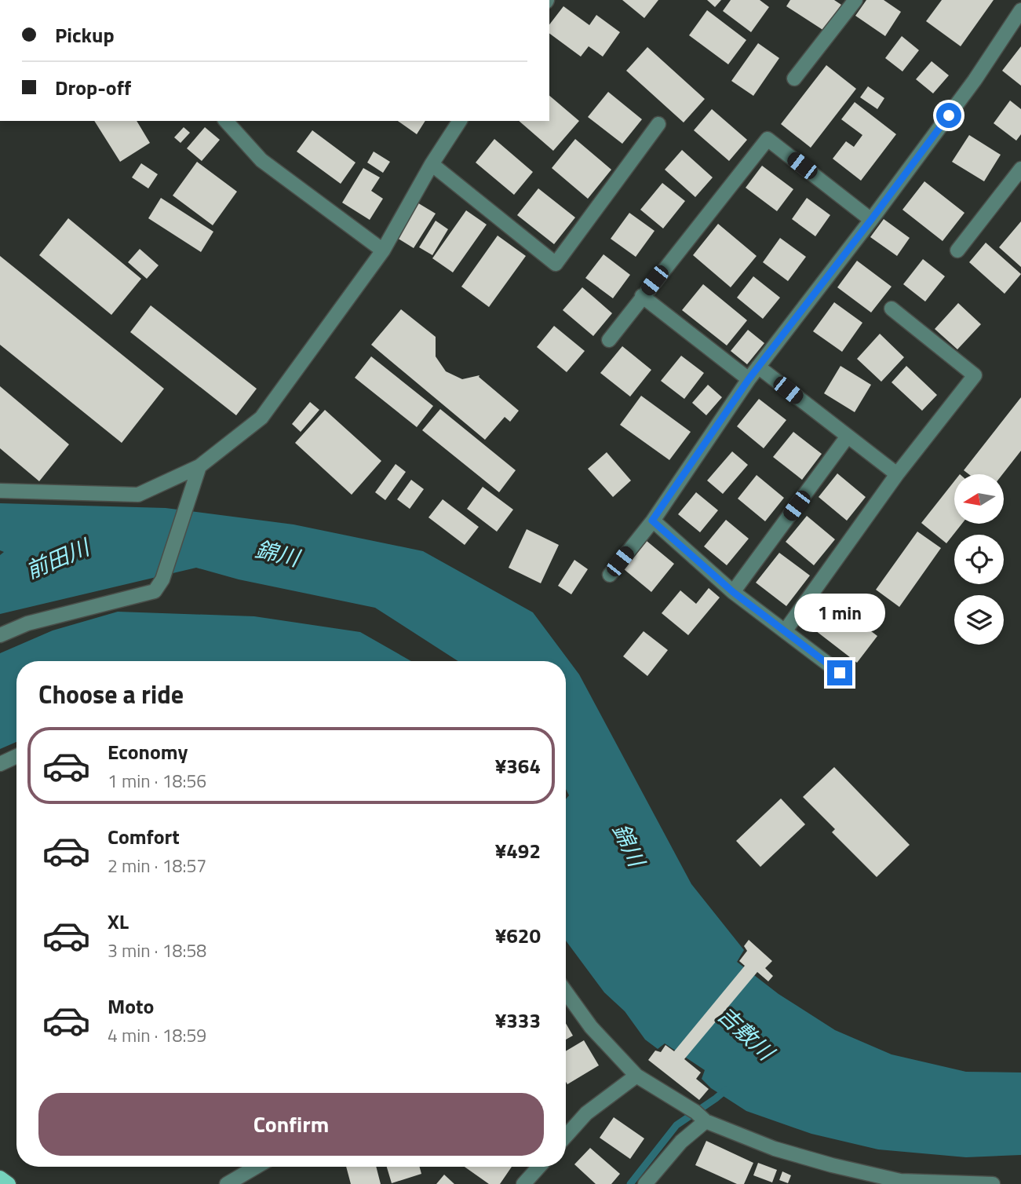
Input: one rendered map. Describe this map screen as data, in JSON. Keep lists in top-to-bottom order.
{
  "water": ["錦川", "前田川", "吉敷川"],
  "north": "left",
  "page": {
    "banner": ["Pickup", "Drop-off"],
    "bubble": "1 min",
    "heading": "Choose a ride",
    "list": [
      {
        "name": "Economy",
        "note": "1 min · 18:56",
        "value": "¥364"
      },
      {
        "name": "Comfort",
        "note": "2 min · 18:57",
        "value": "¥492"
      },
      {
        "name": "XL",
        "note": "3 min · 18:58",
        "value": "¥620"
      },
      {
        "name": "Moto",
        "note": "4 min · 18:59",
        "value": "¥333"
      }
    ],
    "buttons": "Confirm"
  }
}
